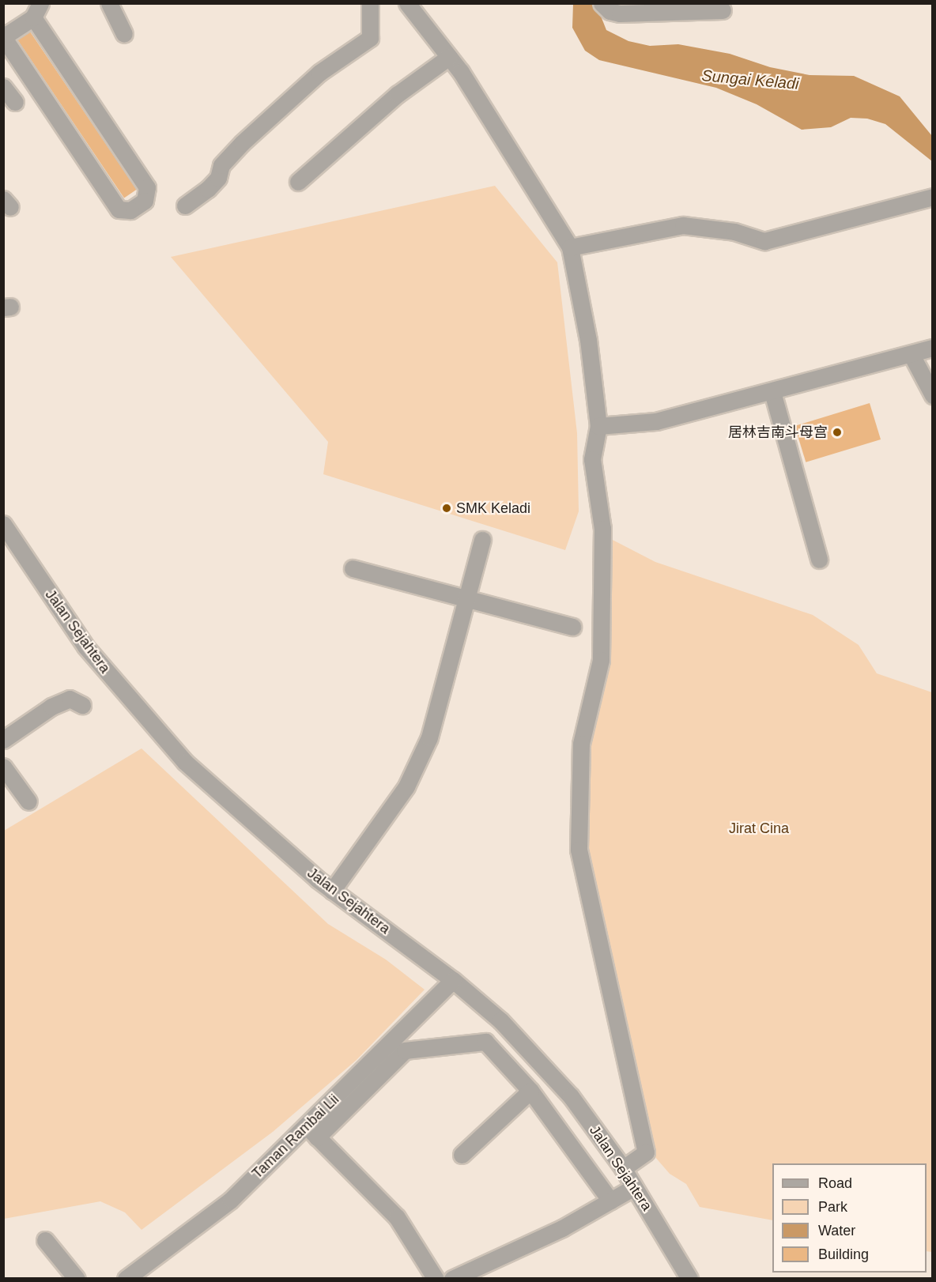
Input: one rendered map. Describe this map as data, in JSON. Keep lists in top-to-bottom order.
{
  "streets": {
    "street": ["Jalan Sejahtera", "Taman Rambai Lii"]
  },
  "crossings": [
    ["Jalan Sejahtera", "Taman Rambai Lii"]
  ],
  "water": ["Sungai Keladi"],
  "parks": ["Jirat Cina"],
  "places": ["居林吉南斗母宫", "SMK Keladi"],
  "legend": [
    "Road",
    "Park",
    "Water",
    "Building"
  ]
}
